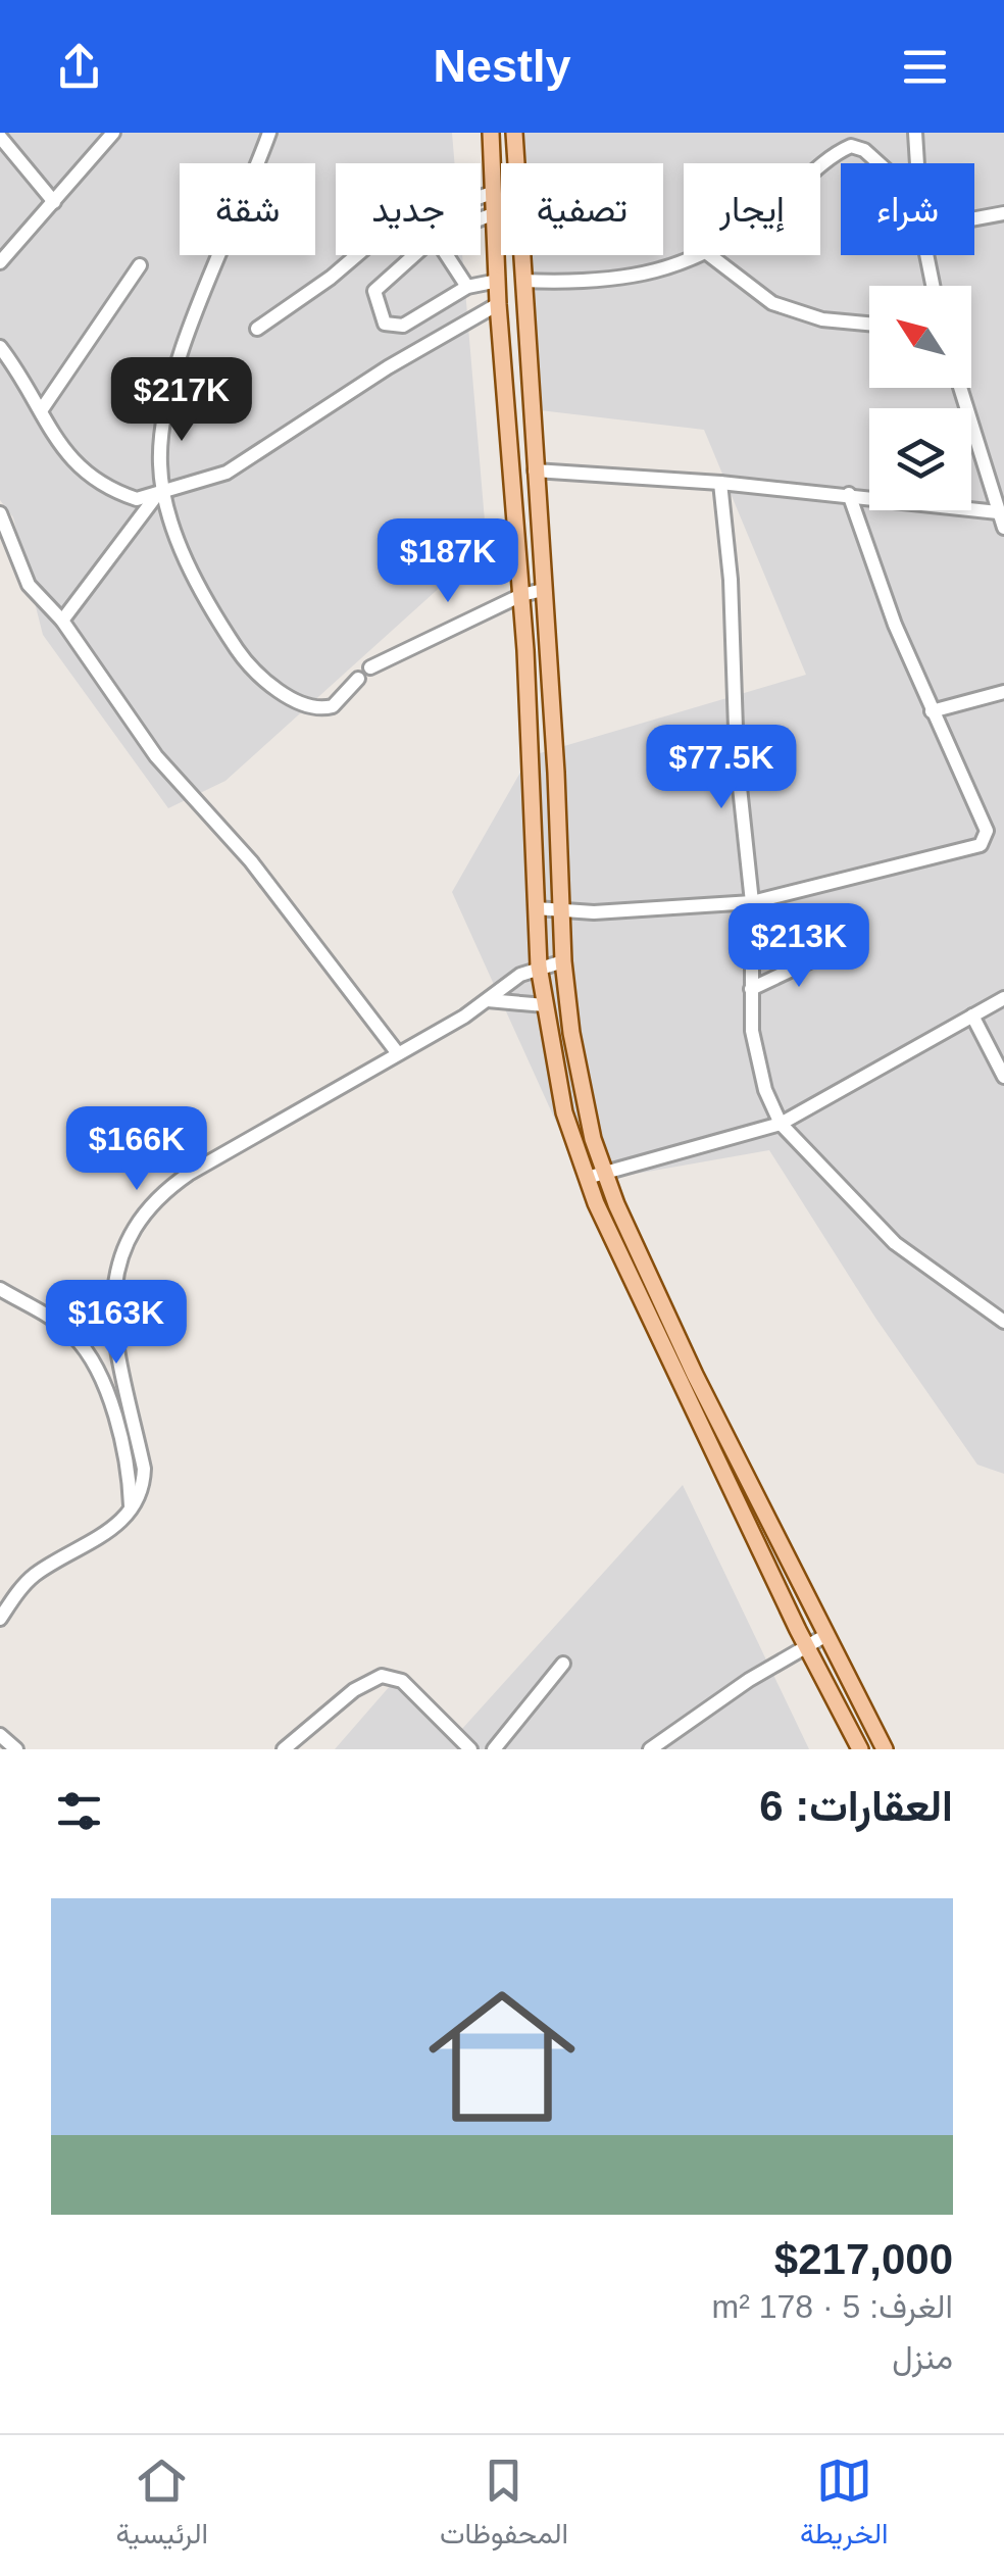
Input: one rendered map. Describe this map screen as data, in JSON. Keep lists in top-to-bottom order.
{
  "north": "top left",
  "page": {
    "header": "Nestly",
    "chip": [
      "شراء",
      "إيجار",
      "تصفية",
      "جديد",
      "شقة"
    ],
    "price": [
      "$217K",
      "$187K",
      "$77.5K",
      "$213K",
      "$166K",
      "$163K"
    ],
    "heading": "العقارات: 6",
    "list": [
      {
        "name": "$217,000",
        "note": "الغرف: 5 · 178 m² · منزل"
      }
    ],
    "tabs": ["الخريطة", "المحفوظات", "الرئيسية"]
  }
}
